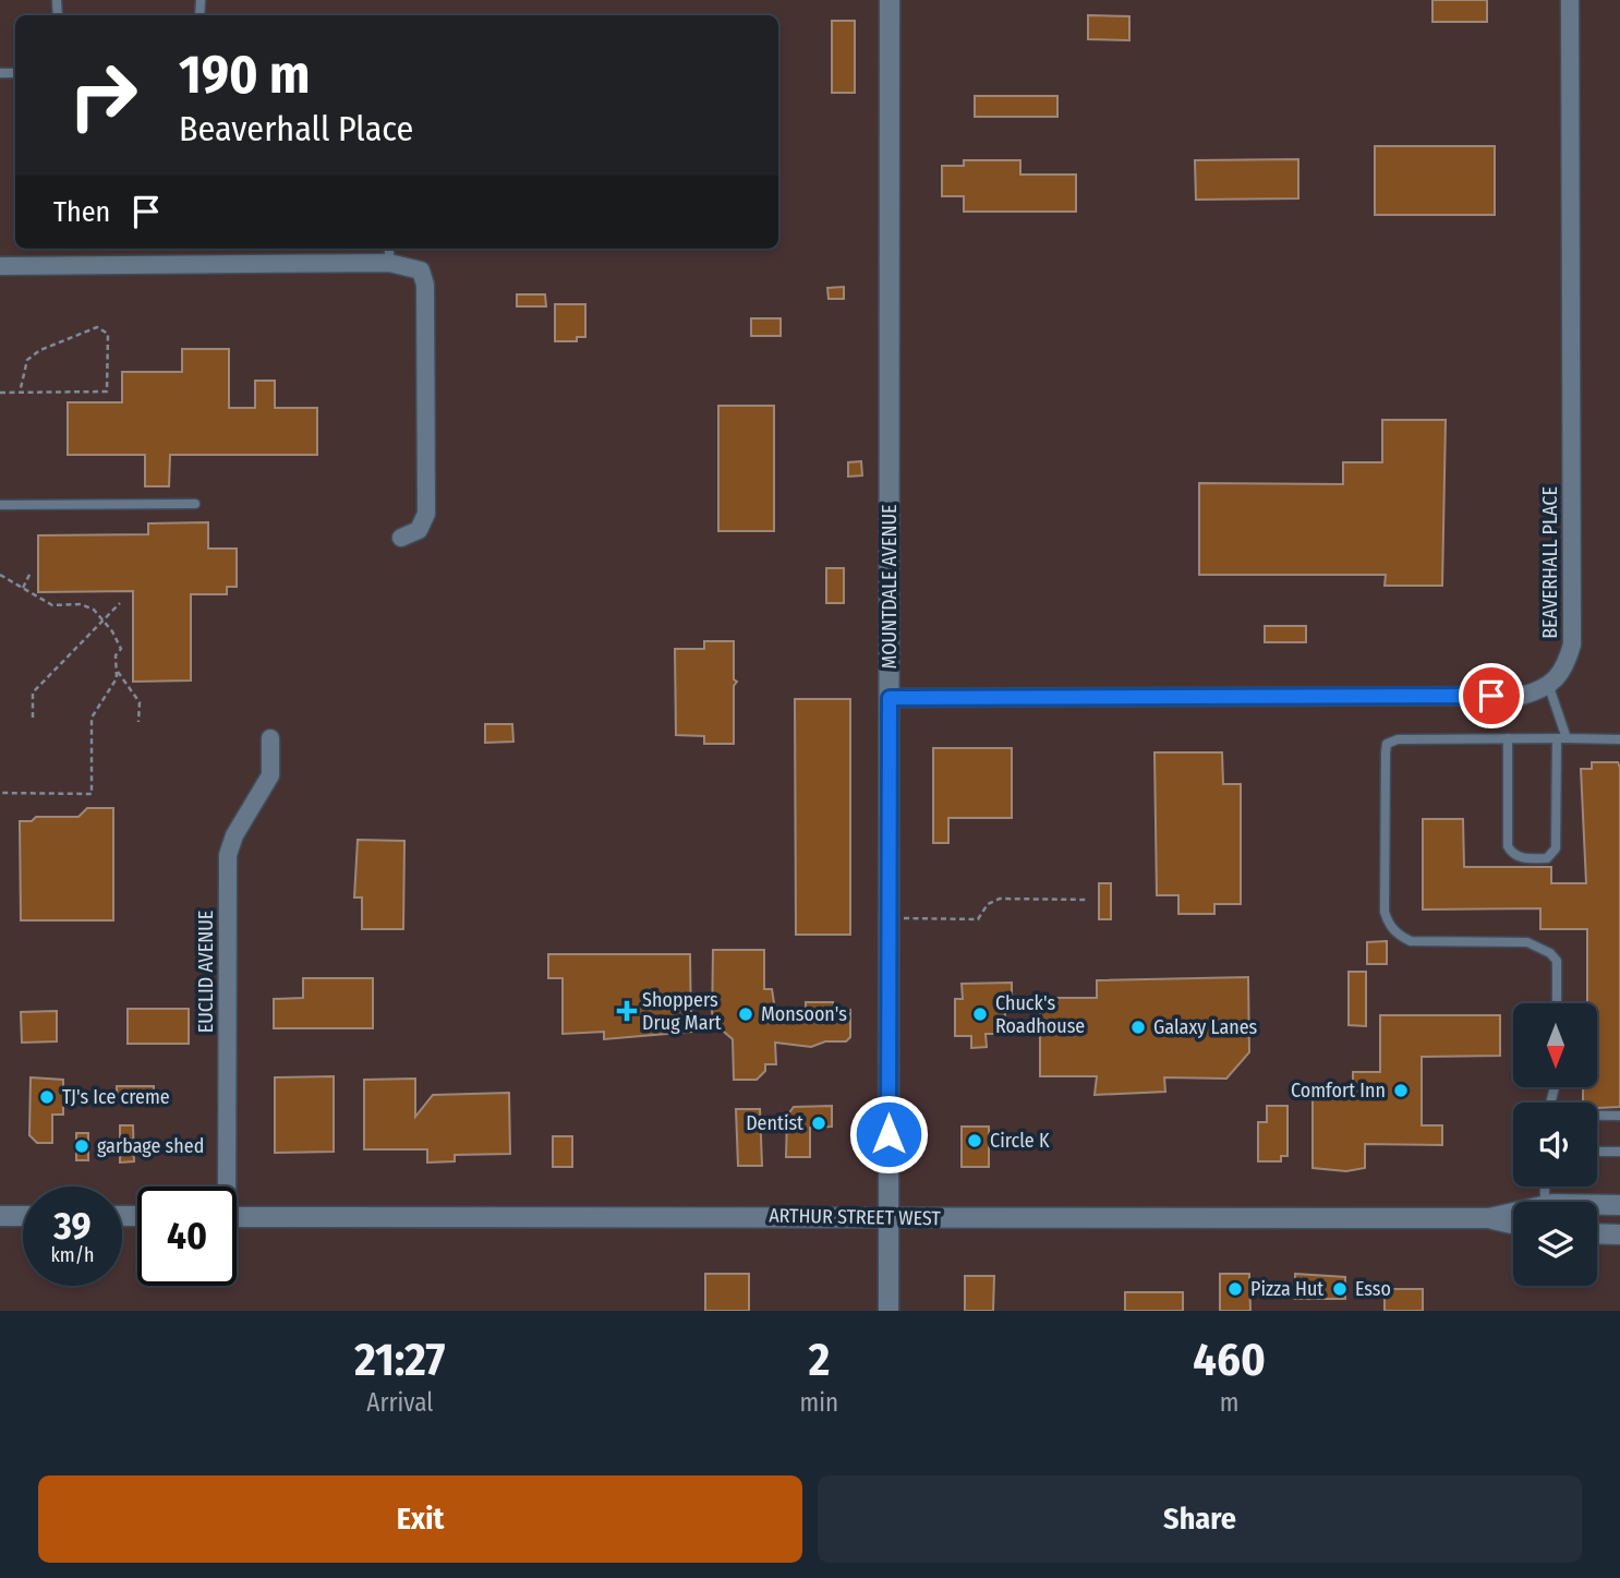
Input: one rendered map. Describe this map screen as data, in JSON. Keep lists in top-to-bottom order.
{
  "streets": {
    "main road": ["MOUNTDALE AVENUE", "ARTHUR STREET WEST"],
    "street": ["BEAVERHALL PLACE", "EUCLID AVENUE"]
  },
  "crossings": [
    ["MOUNTDALE AVENUE", "ARTHUR STREET WEST"]
  ],
  "places": {
    "health": ["Shoppers Drug Mart"],
    "other": [
      "Monsoon's",
      "Chuck's Roadhouse",
      "Galaxy Lanes",
      "Comfort Inn",
      "TJ's Ice creme",
      "Dentist",
      "Circle K",
      "garbage shed",
      "Pizza Hut",
      "Esso"
    ]
  },
  "north": "bottom",
  "page": {
    "turn": ["190 m", "Beaverhall Place"],
    "then": "Then",
    "speed": "39 km/h",
    "limit": "40",
    "eta": [
      "21:27",
      "Arrival",
      "2",
      "min",
      "460",
      "m"
    ],
    "buttons": ["Exit", "Share"]
  }
}
